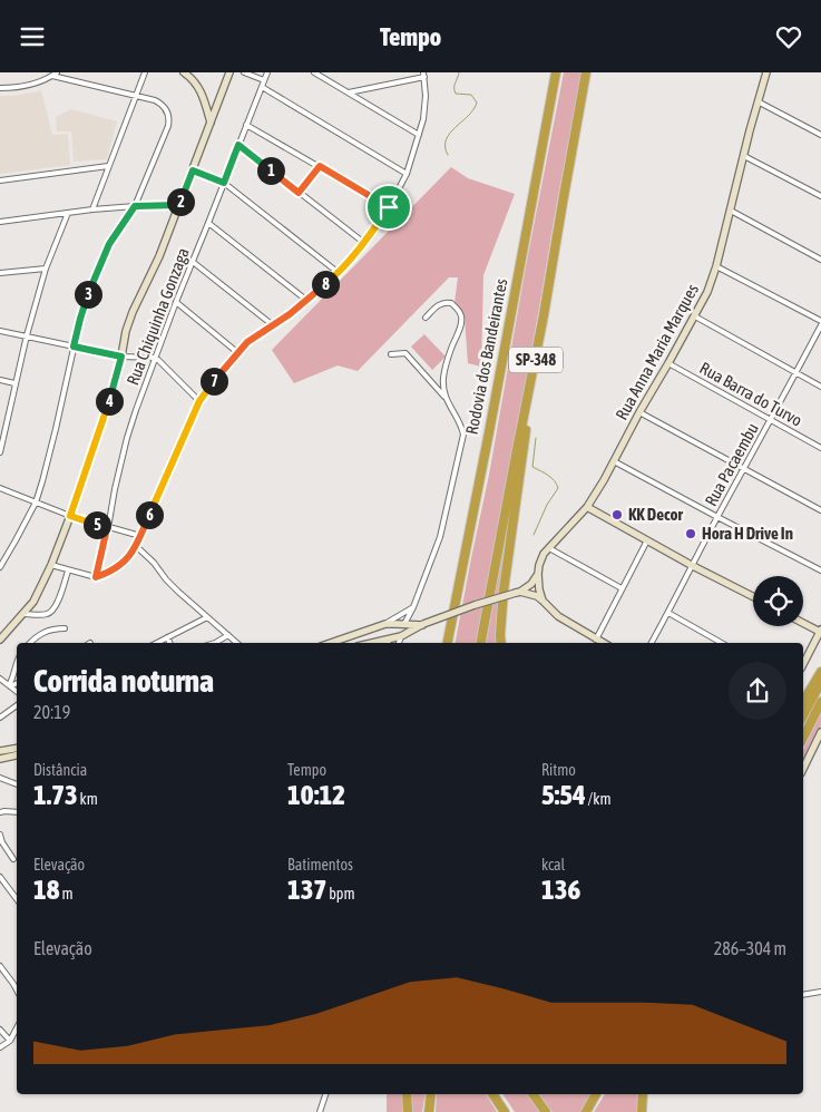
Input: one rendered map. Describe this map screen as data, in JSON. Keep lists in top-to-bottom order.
{
  "streets": {
    "highway": ["Rodovia dos Bandeirantes", "SP-348"],
    "main road": ["Rua Anna Maria Marques"],
    "street": ["Rua Chiquinha Gonzaga", "Rua Barra do Turvo", "Rua Pacaembu"]
  },
  "crossings": [
    ["Rua Anna Maria Marques", "Rua Barra do Turvo"],
    ["Rua Barra do Turvo", "Rua Pacaembu"]
  ],
  "places": ["KK Decor", "Hora H Drive In"],
  "page": {
    "header": "Tempo",
    "pins": [
      "1",
      "2",
      "8",
      "3",
      "7",
      "4",
      "6",
      "5"
    ],
    "heading": ["Corrida noturna", "20:19"],
    "stats": [
      ["Distância", "1.73 km"],
      ["Tempo", "10:12"],
      ["Ritmo", "5:54 /km"],
      ["Elevação", "18 m"],
      ["Batimentos", "137 bpm"],
      ["kcal", "136"]
    ],
    "chart": ["Elevação", "286–304 m"]
  }
}
